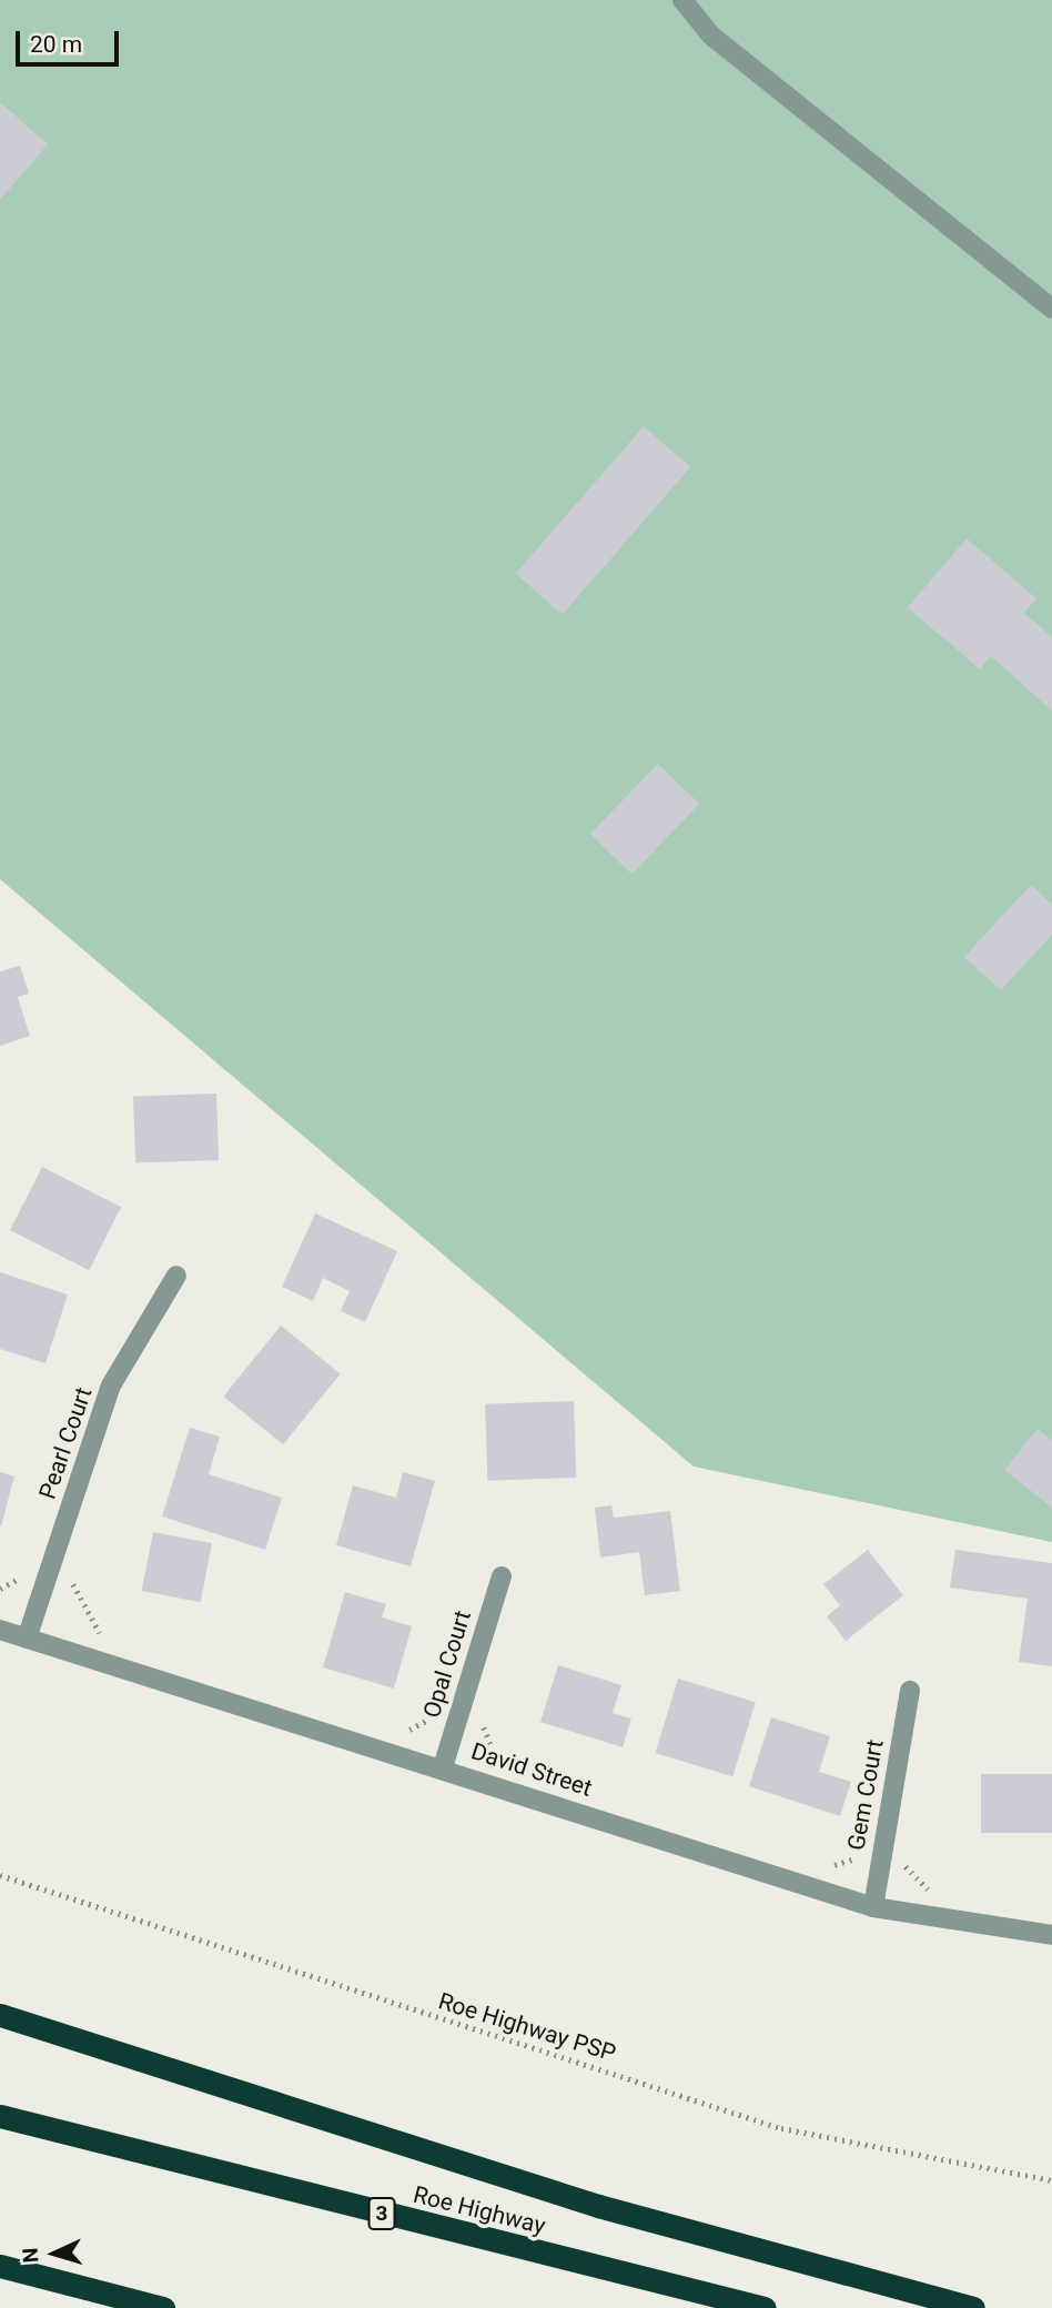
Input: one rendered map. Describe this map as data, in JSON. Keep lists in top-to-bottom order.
{
  "streets": {
    "highway": ["Roe Highway", "3"],
    "street": [
      "Pearl Court",
      "Opal Court",
      "David Street",
      "Gem Court"
    ],
    "path": ["Roe Highway PSP"]
  },
  "crossings": [
    ["Pearl Court", "David Street"],
    ["Opal Court", "David Street"],
    ["David Street", "Gem Court"]
  ],
  "scale_bar": "20 m",
  "north": "left"
}
